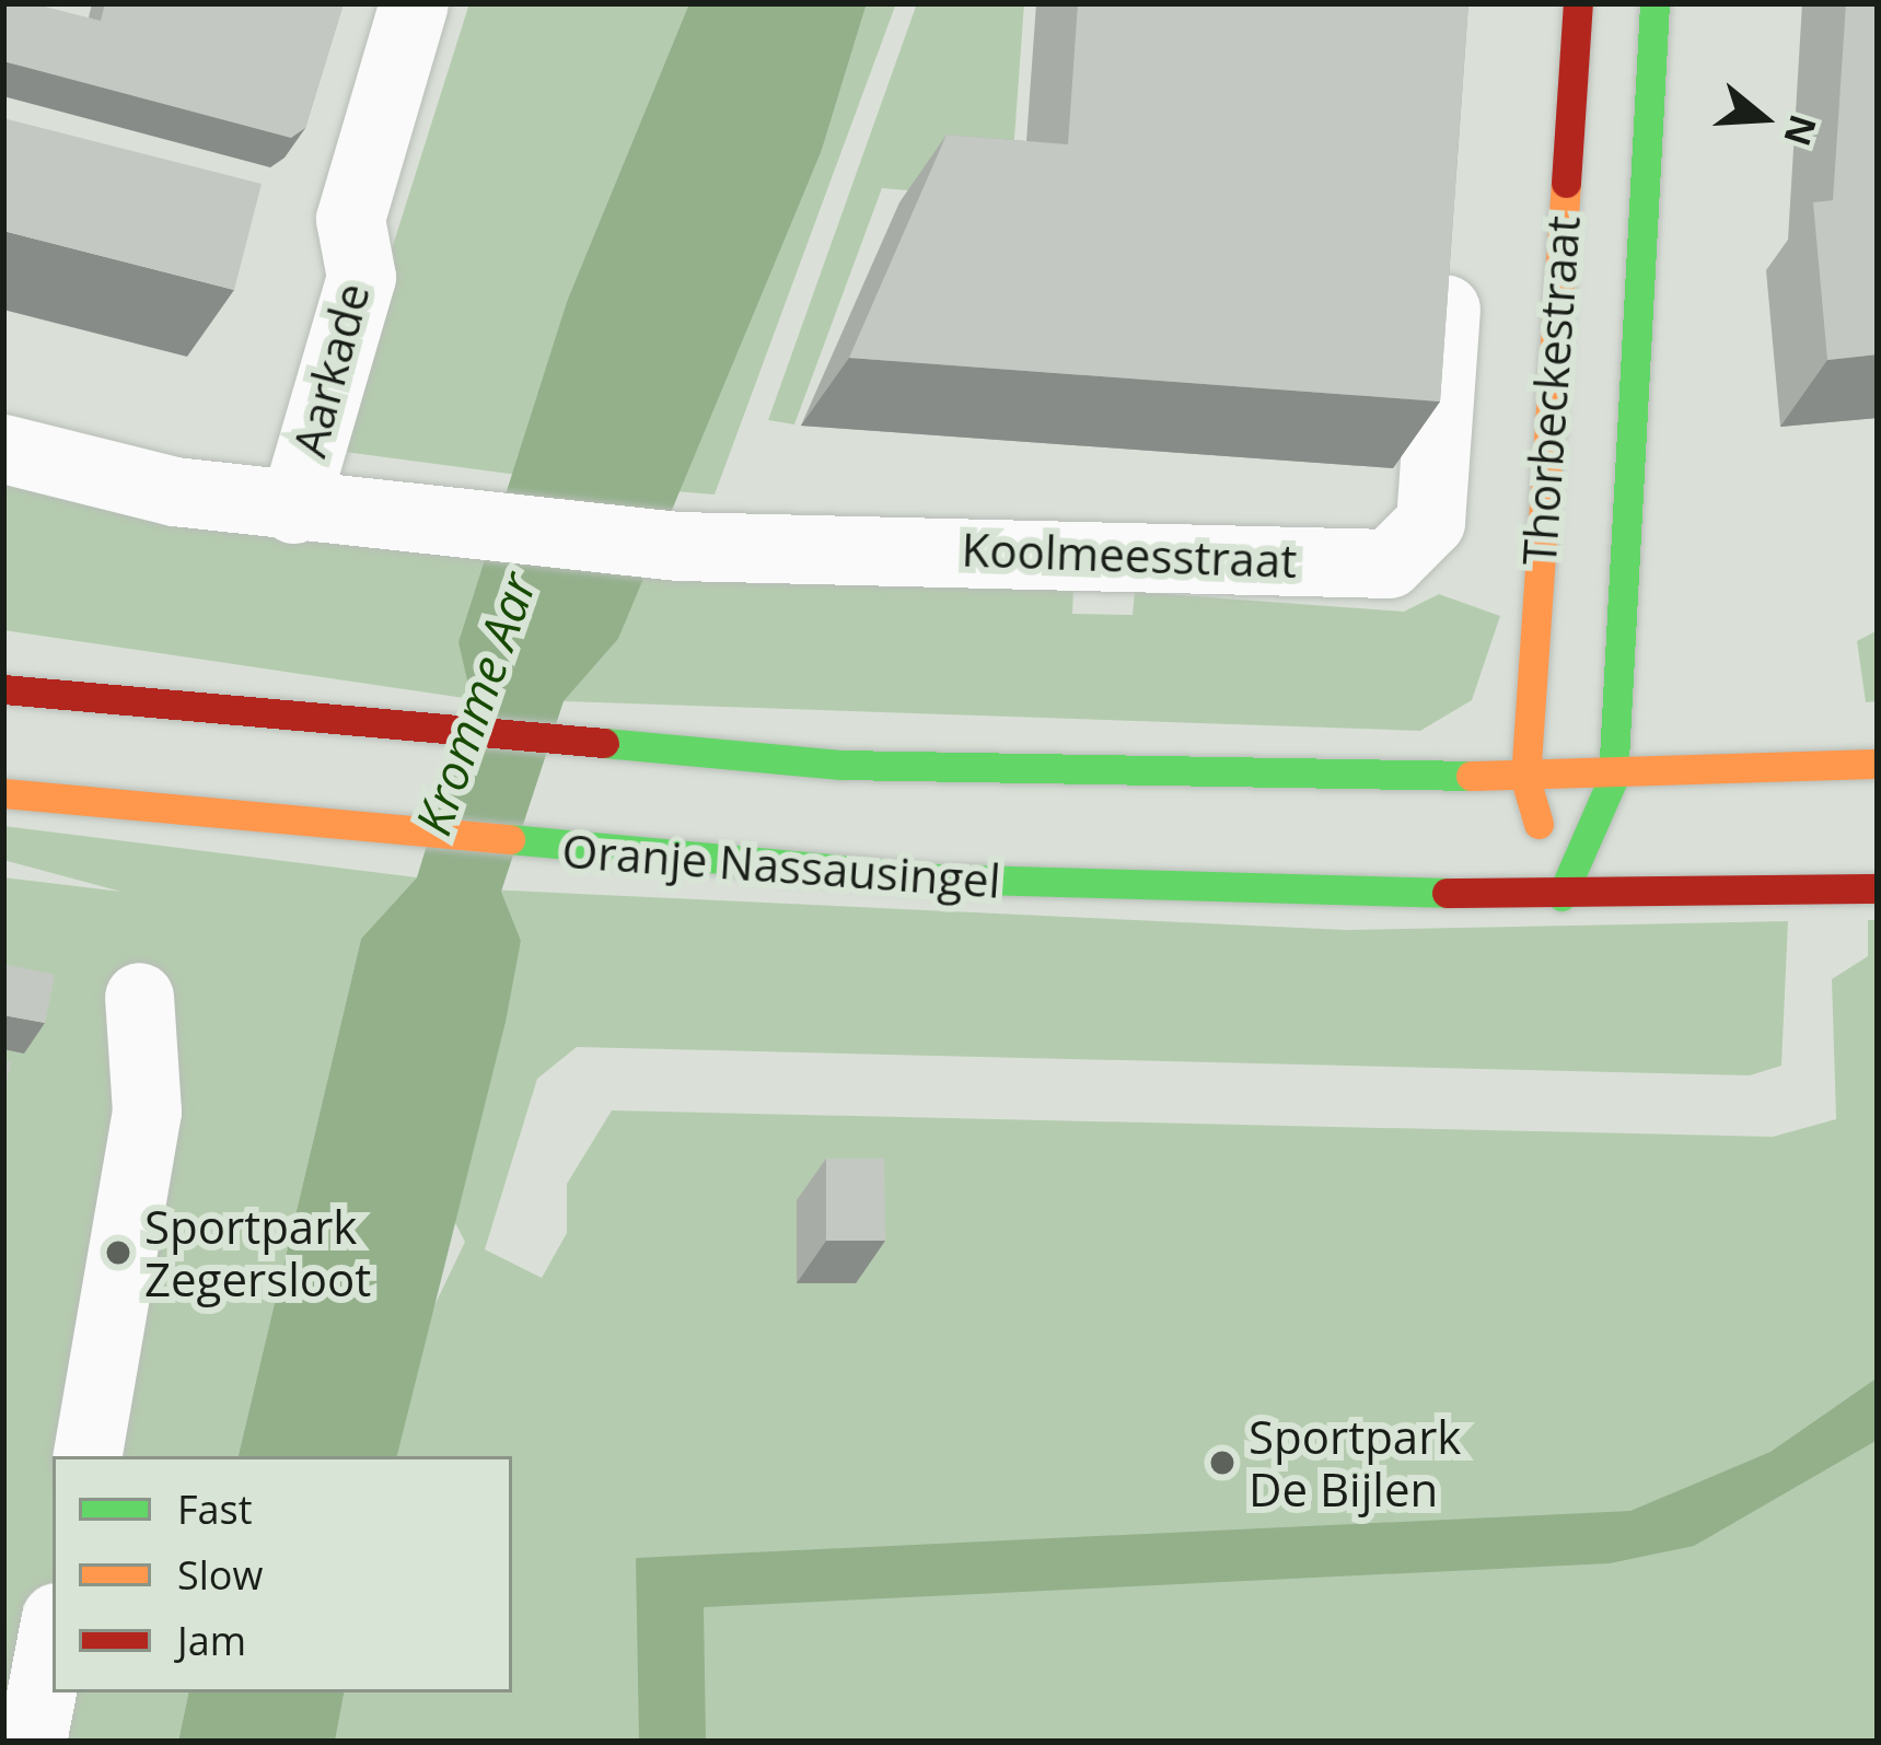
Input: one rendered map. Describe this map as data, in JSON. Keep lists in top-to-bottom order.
{
  "streets": {
    "main road": ["Thorbeckestraat", "Oranje Nassausingel"],
    "street": ["Aarkade", "Koolmeesstraat"]
  },
  "crossings": [
    ["Aarkade", "Koolmeesstraat"]
  ],
  "water": ["Kromme Aar"],
  "places": ["Sportpark Zegersloot", "Sportpark De Bijlen"],
  "legend": ["Fast", "Slow", "Jam"],
  "north": "right"
}
